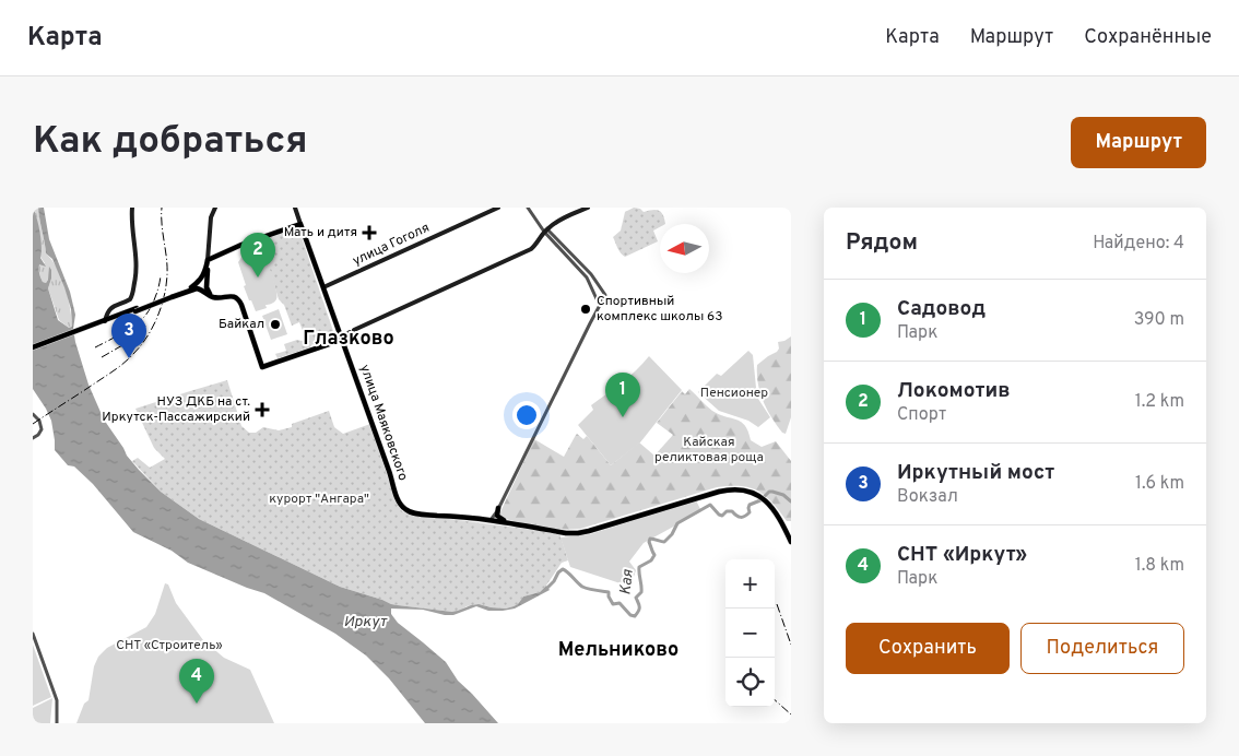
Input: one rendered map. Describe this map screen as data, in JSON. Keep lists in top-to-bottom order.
{
  "streets": {
    "main road": ["улица Гоголя", "улица Маяковского"]
  },
  "crossings": [
    ["улица Гоголя", "улица Маяковского"]
  ],
  "districts": ["Глазково", "Мельниково"],
  "water": ["Кая", "Иркут"],
  "parks": [
    "Пенсионер",
    "Кайская реликтовая роща",
    "курорт \"Ангара\"",
    "СНТ «Строитель»"
  ],
  "places": {
    "health": ["Мать и дитя", "НУЗ ДКБ на ст. Иркутск-Пассажирский"],
    "other": ["Спортивный комплекс школы 63", "Байкал"]
  },
  "north": "left",
  "page": {
    "header": "Карта",
    "nav": ["Карта", "Маршрут", "Сохранённые"],
    "buttons": [
      "Маршрут",
      ["Сохранить", "Поделиться"]
    ],
    "title": "Как добраться",
    "heading": ["Рядом", "Найдено: 4"],
    "pins": [
      "2",
      "3",
      "1",
      "4"
    ],
    "list": [
      {
        "mark": "1",
        "name": "Садовод",
        "note": "Парк",
        "value": "390 m"
      },
      {
        "mark": "2",
        "name": "Локомотив",
        "note": "Спорт",
        "value": "1.2 km"
      },
      {
        "mark": "3",
        "name": "Иркутный мост",
        "note": "Вокзал",
        "value": "1.6 km"
      },
      {
        "mark": "4",
        "name": "СНТ «Иркут»",
        "note": "Парк",
        "value": "1.8 km"
      }
    ],
    "map_buttons": ["+", "−"]
  }
}
